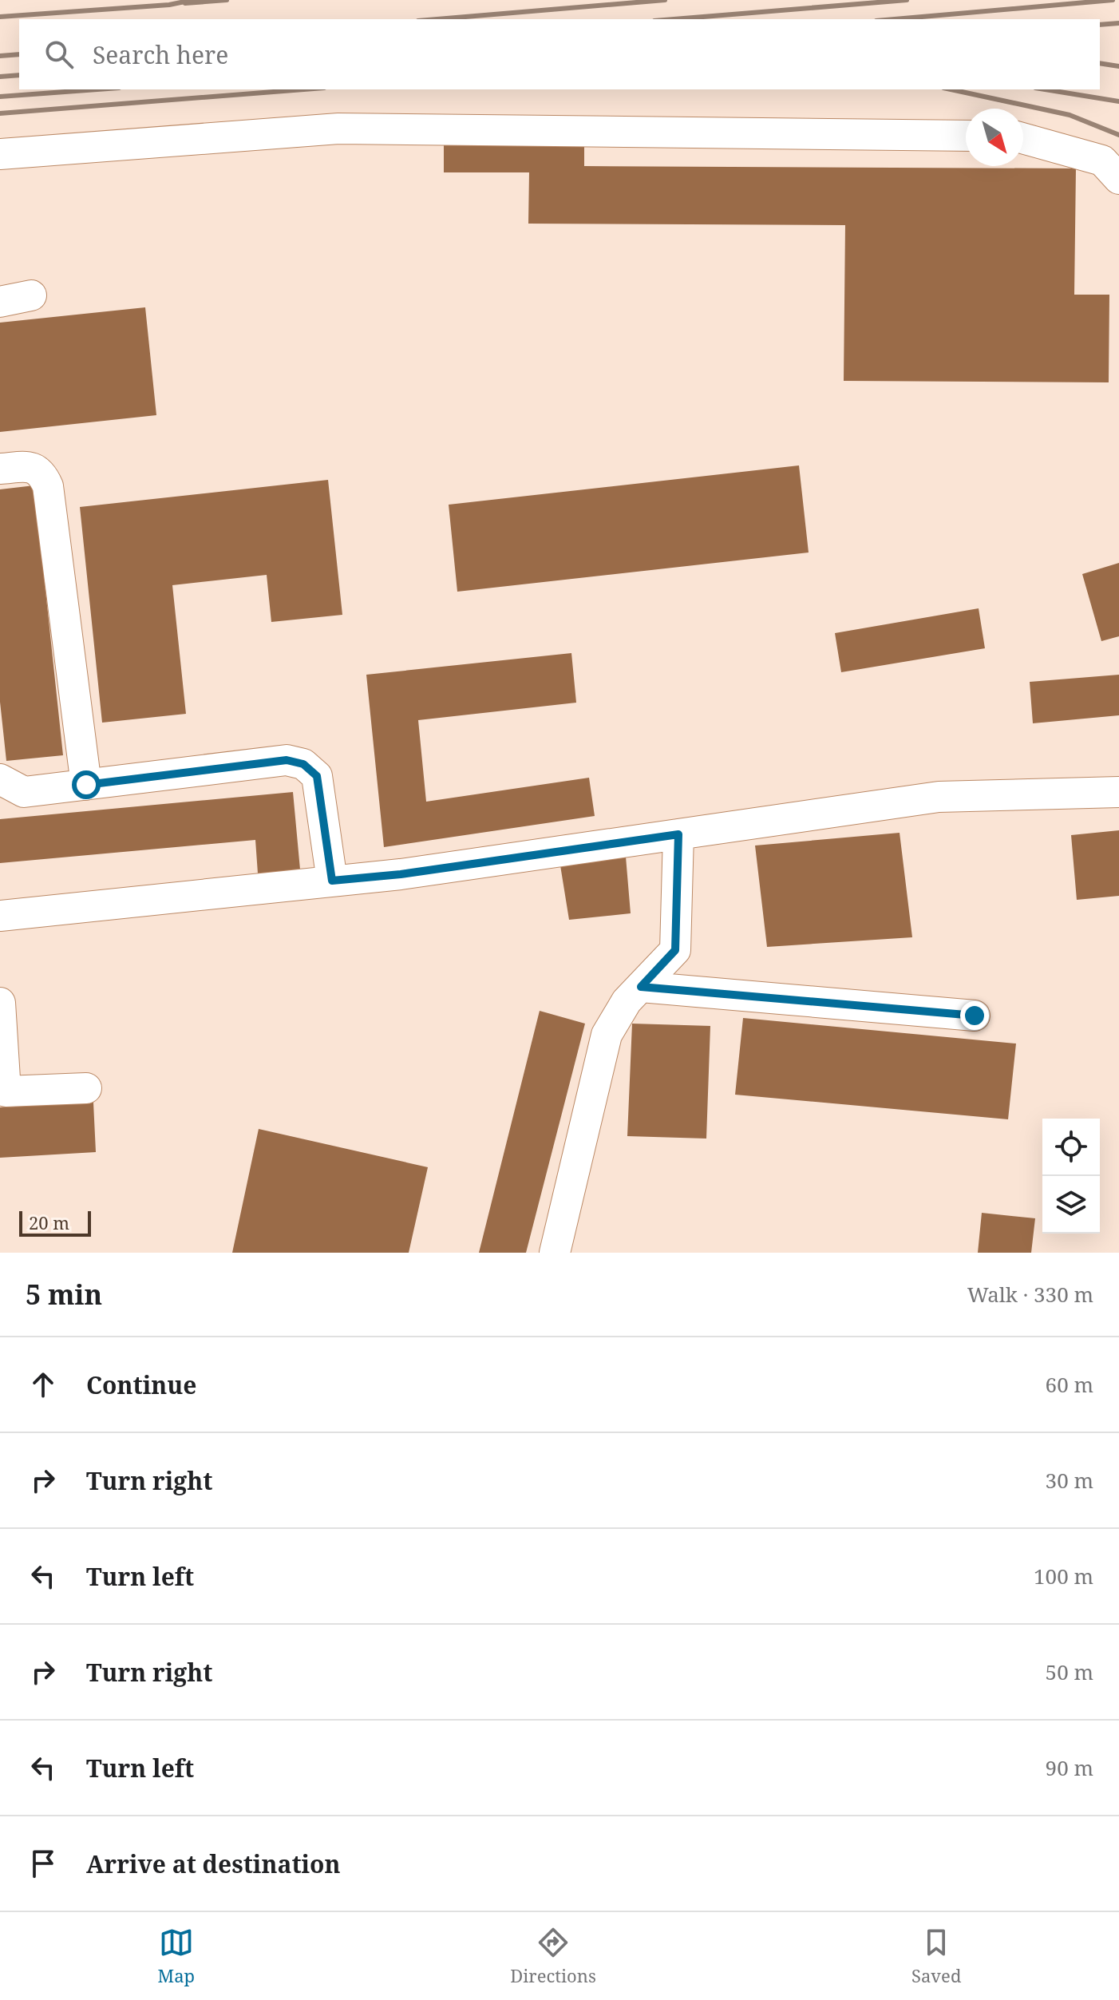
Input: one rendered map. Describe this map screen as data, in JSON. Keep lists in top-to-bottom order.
{
  "scale_bar": "20 m",
  "north": "bottom right",
  "page": {
    "search": "Search here",
    "scale": "20 m",
    "heading": ["5 min", "Walk · 330 m"],
    "list": [
      ["Continue", "60 m"],
      ["Turn right", "30 m"],
      ["Turn left", "100 m"],
      ["Turn right", "50 m"],
      ["Turn left", "90 m"],
      "Arrive at destination"
    ],
    "nav": ["Map", "Directions", "Saved"]
  }
}
